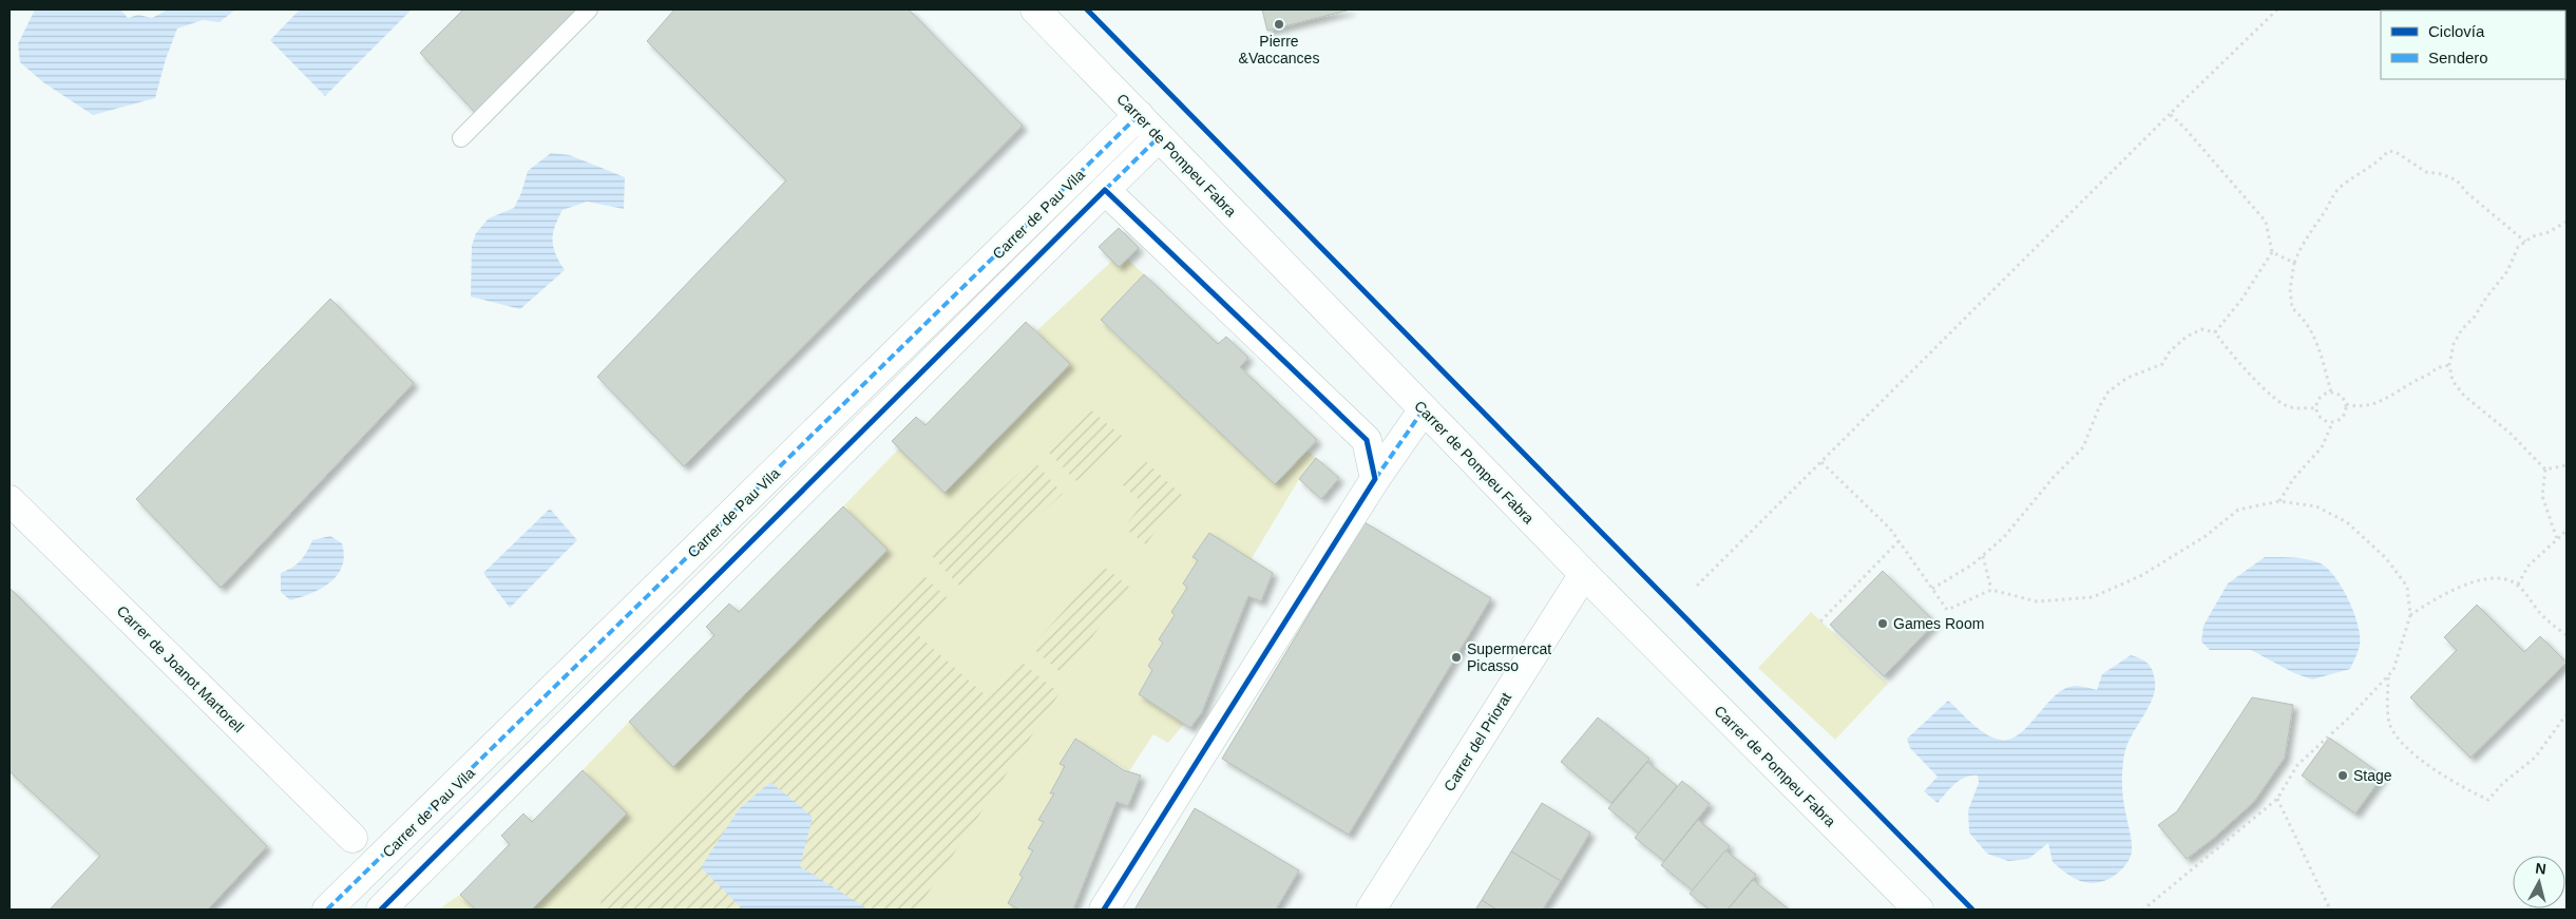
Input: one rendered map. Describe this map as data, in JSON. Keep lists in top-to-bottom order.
{
  "streets": {
    "street": [
      "Carrer de Pompeu Fabra",
      "Carrer de Pau Vila",
      "Carrer de Joanot Martorell",
      "Carrer del Priorat"
    ]
  },
  "crossings": [
    ["Carrer de Pompeu Fabra", "Carrer de Pau Vila"],
    ["Carrer de Pompeu Fabra", "Carrer del Priorat"]
  ],
  "places": [
    "Pierre &Vaccances",
    "Games Room",
    "Supermercat Picasso",
    "Stage"
  ],
  "legend": ["Ciclovía", "Sendero"],
  "north": "top"
}
